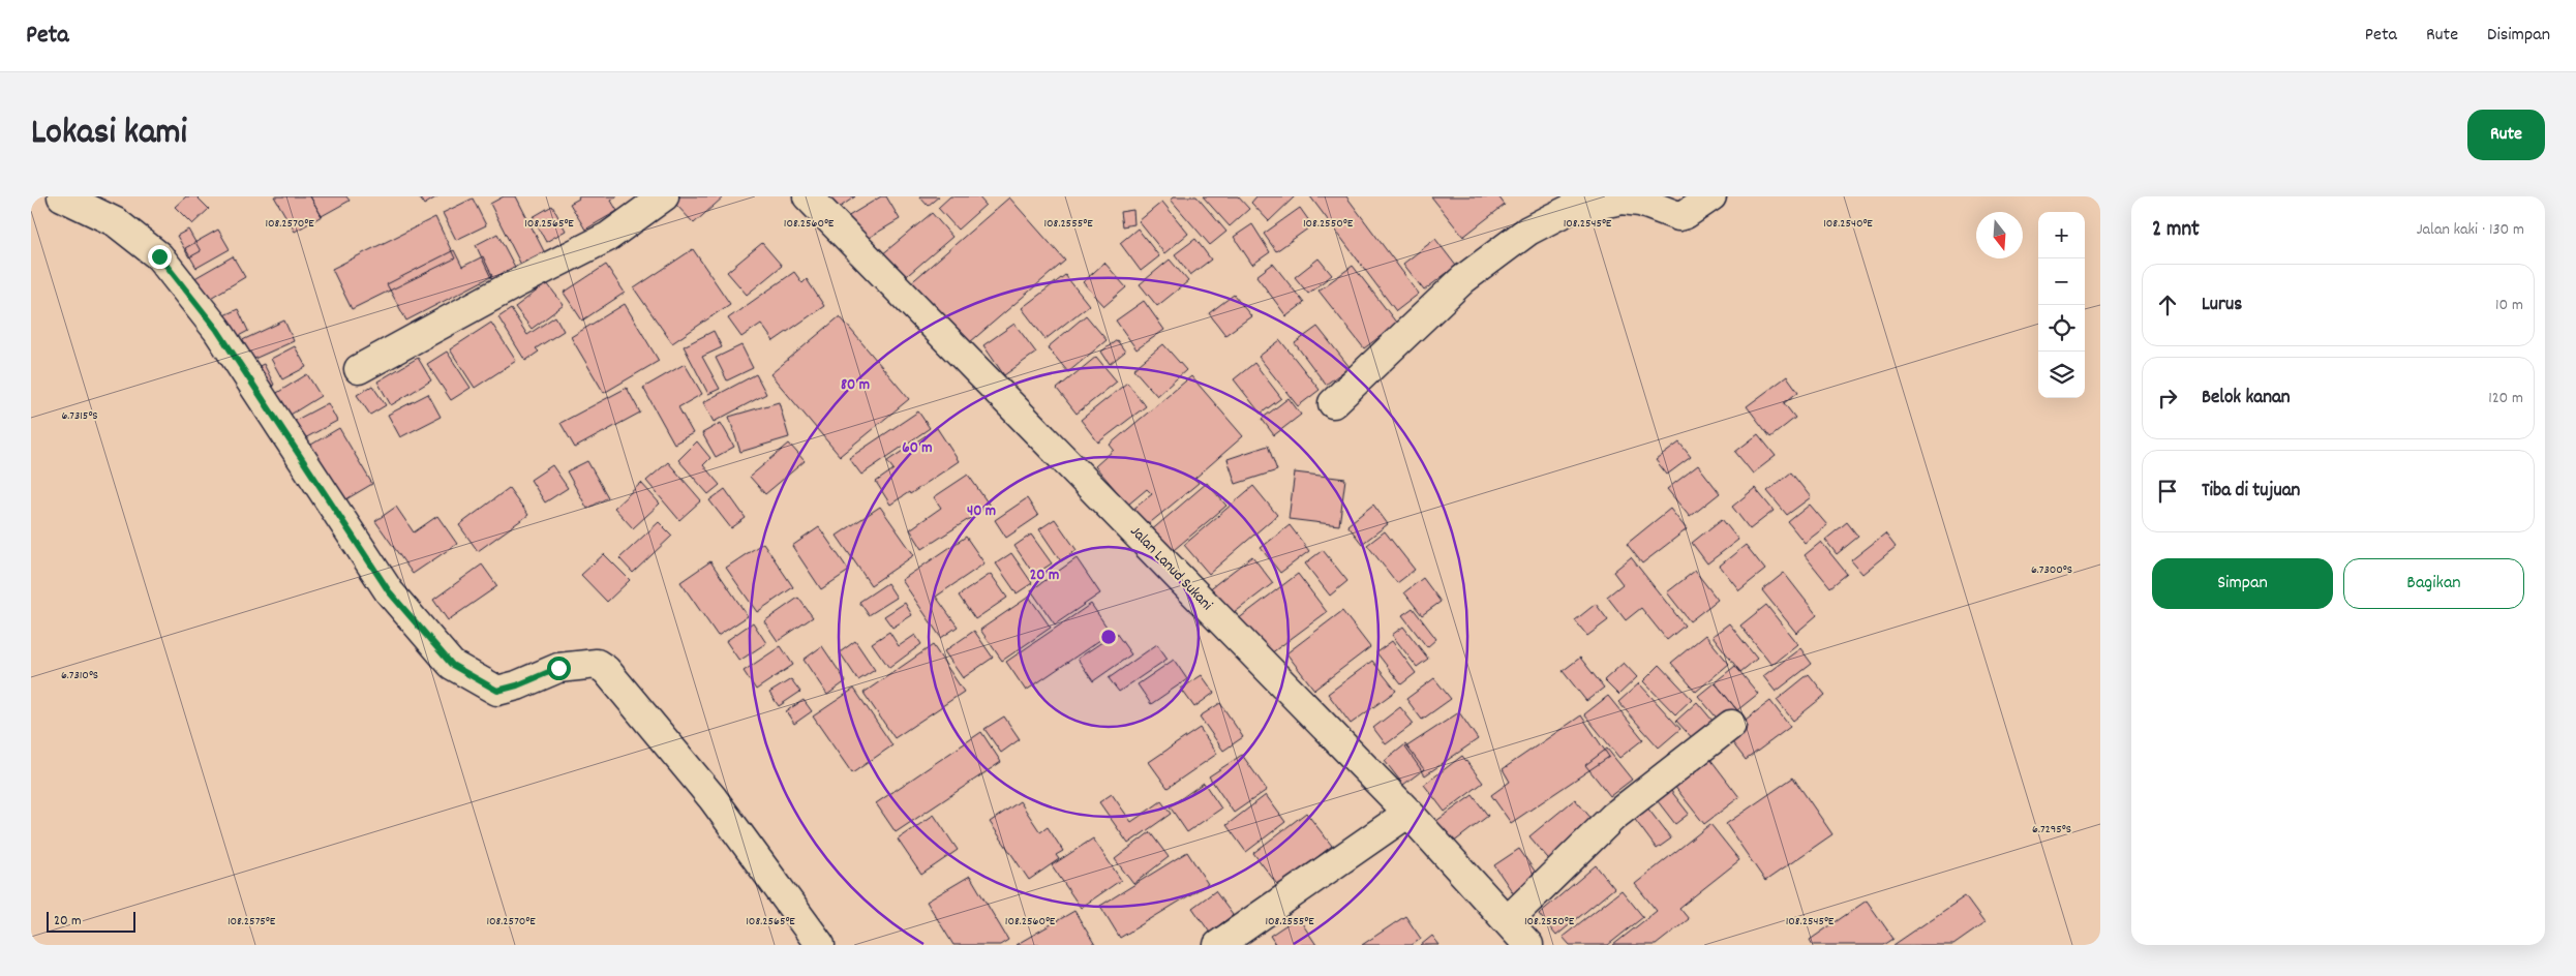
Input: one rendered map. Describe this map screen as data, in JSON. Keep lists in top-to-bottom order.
{
  "streets": {
    "street": ["Jalan Lanud Sukani"]
  },
  "scale_bar": "20 m",
  "north": "bottom",
  "page": {
    "header": "Peta",
    "nav": ["Peta", "Rute", "Disimpan"],
    "title": "Lokasi kami",
    "buttons": [
      "Rute",
      ["Simpan", "Bagikan"]
    ],
    "heading": ["2 mnt", "Jalan kaki · 130 m"],
    "map_buttons": ["+", "−"],
    "list": [
      ["Lurus", "10 m"],
      ["Belok kanan", "120 m"],
      "Tiba di tujuan"
    ],
    "scale": "20 m"
  },
  "coordinates": [
    "108.2570°E",
    "108.2565°E",
    "108.2560°E",
    "108.2555°E",
    "108.2550°E",
    "108.2545°E",
    "108.2540°E",
    "6.7315°S",
    "6.7300°S",
    "6.7310°S",
    "6.7295°S",
    "108.2575°E"
  ],
  "rings": [
    "80 m",
    "60 m",
    "40 m",
    "20 m"
  ]
}
